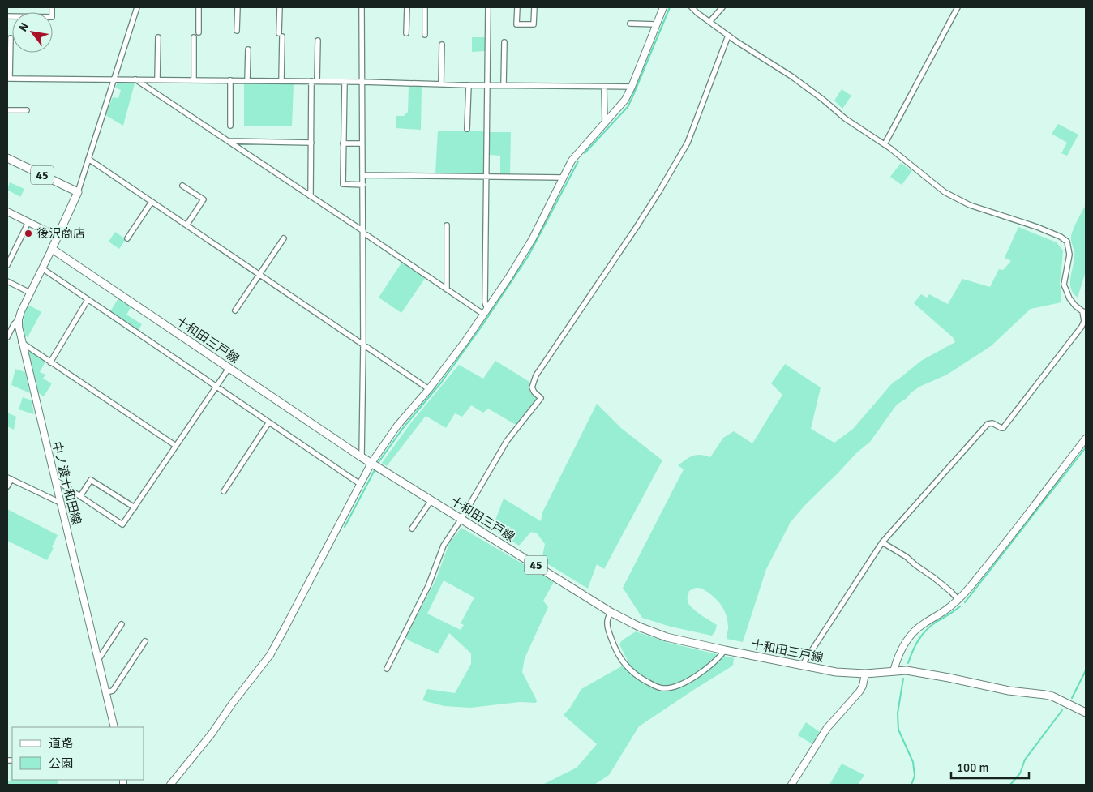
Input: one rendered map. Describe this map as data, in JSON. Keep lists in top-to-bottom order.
{
  "streets": {
    "main road": ["45", "十和田三戸線"],
    "street": ["中ノ渡十和田線"]
  },
  "crossings": [
    ["十和田三戸線", "中ノ渡十和田線"]
  ],
  "places": ["後沢商店"],
  "legend": ["道路", "公園"],
  "scale_bar": "100 m",
  "north": "top left"
}
